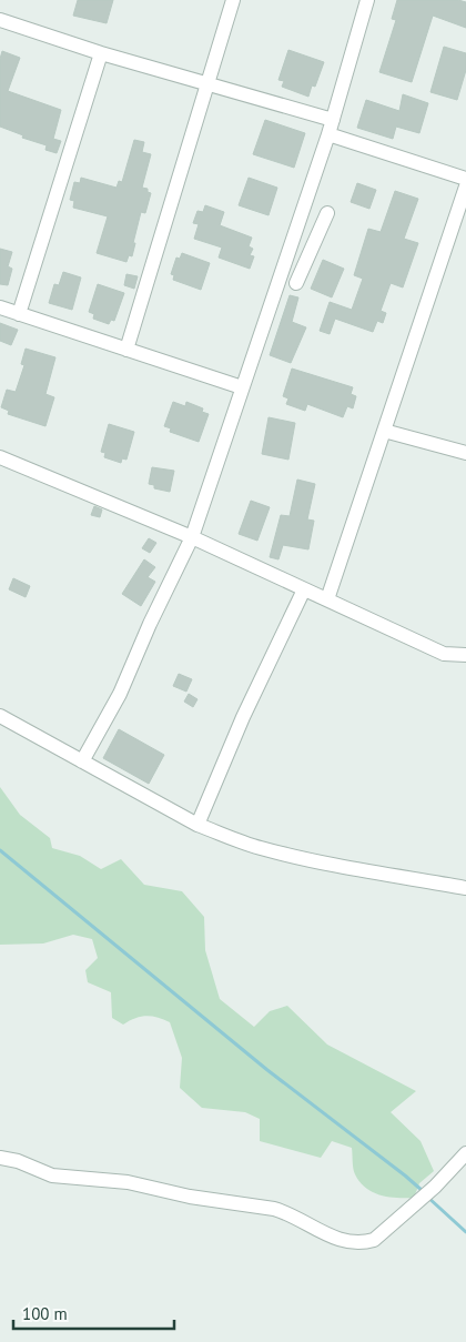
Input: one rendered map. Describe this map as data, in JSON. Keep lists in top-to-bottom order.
{
  "scale_bar": "100 m"
}
